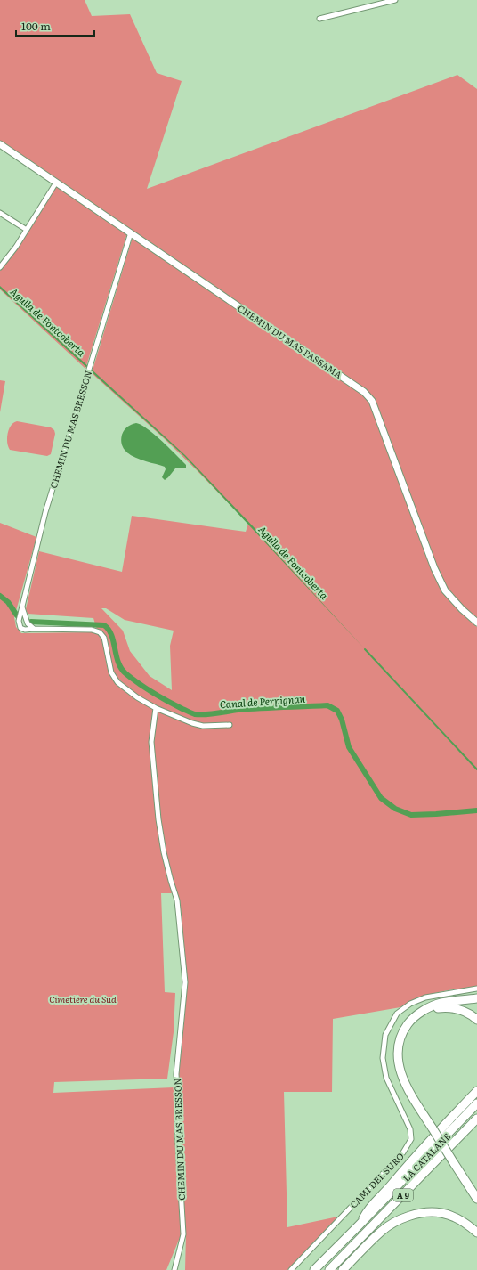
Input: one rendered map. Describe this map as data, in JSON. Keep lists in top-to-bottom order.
{
  "streets": {
    "highway": ["LA CATALANE", "A 9"],
    "street": ["CHEMIN DU MAS PASSAMA", "CHEMIN DU MAS BRESSON", "CAMI DEL SURO"]
  },
  "crossings": [
    ["CHEMIN DU MAS PASSAMA", "CHEMIN DU MAS BRESSON"]
  ],
  "water": ["Agulla de Fontcoberta", "Canal de Perpignan"],
  "parks": ["Cimetière du Sud"],
  "scale_bar": "100 m"
}
